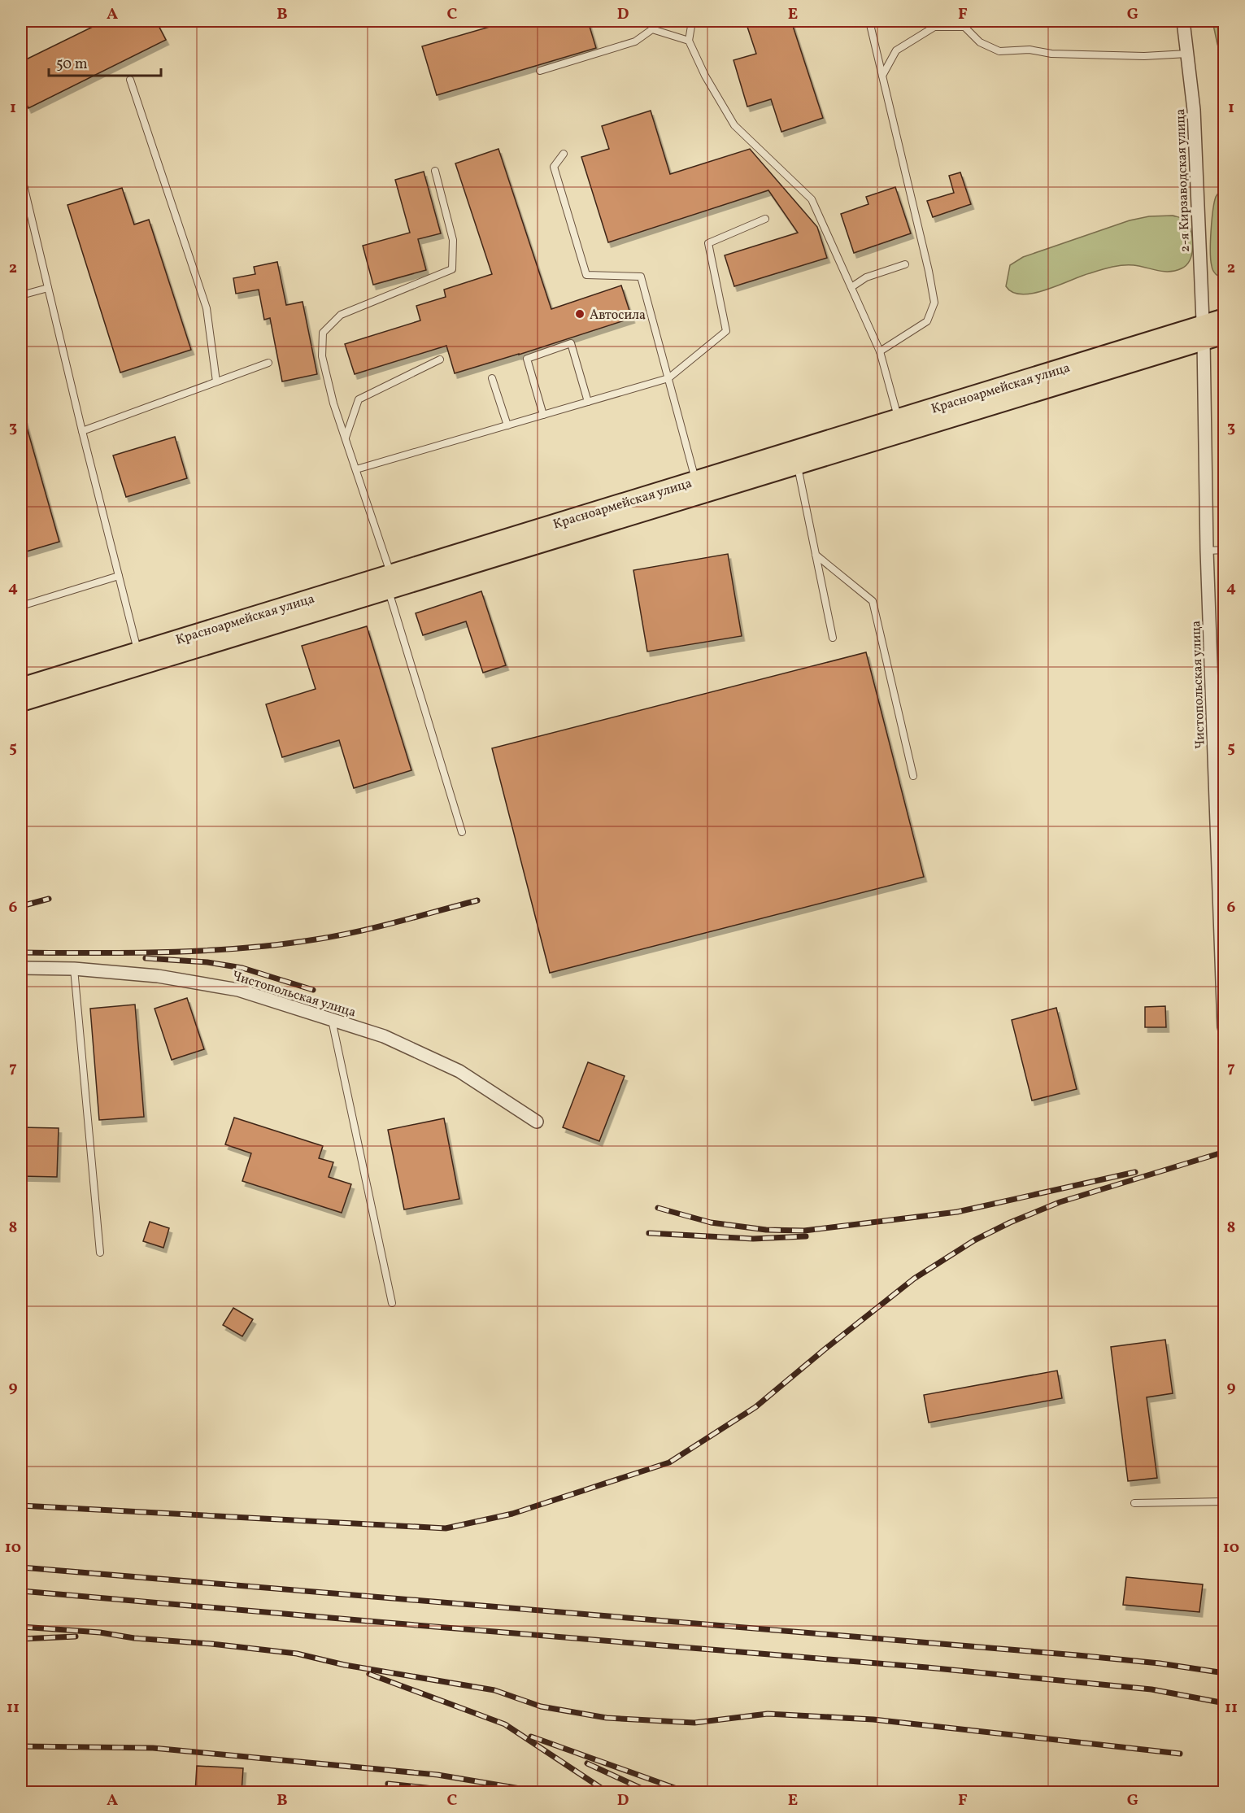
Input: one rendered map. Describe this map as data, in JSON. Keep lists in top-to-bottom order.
{
  "streets": {
    "main road": ["Красноармейская улица"],
    "street": ["2-я Кирзаводская улица", "Чистопольская улица"]
  },
  "crossings": [
    ["2-я Кирзаводская улица", "Красноармейская улица"],
    ["2-я Кирзаводская улица", "Чистопольская улица"],
    ["Красноармейская улица", "Чистопольская улица"]
  ],
  "places": ["Автосила"],
  "scale_bar": "50 m",
  "grid": {
    "columns": [
      "A",
      "B",
      "C",
      "D",
      "E",
      "F",
      "G"
    ],
    "rows": [
      "1",
      "2",
      "3",
      "4",
      "5",
      "6",
      "7",
      "8",
      "9",
      "10",
      "11"
    ]
  }
}
